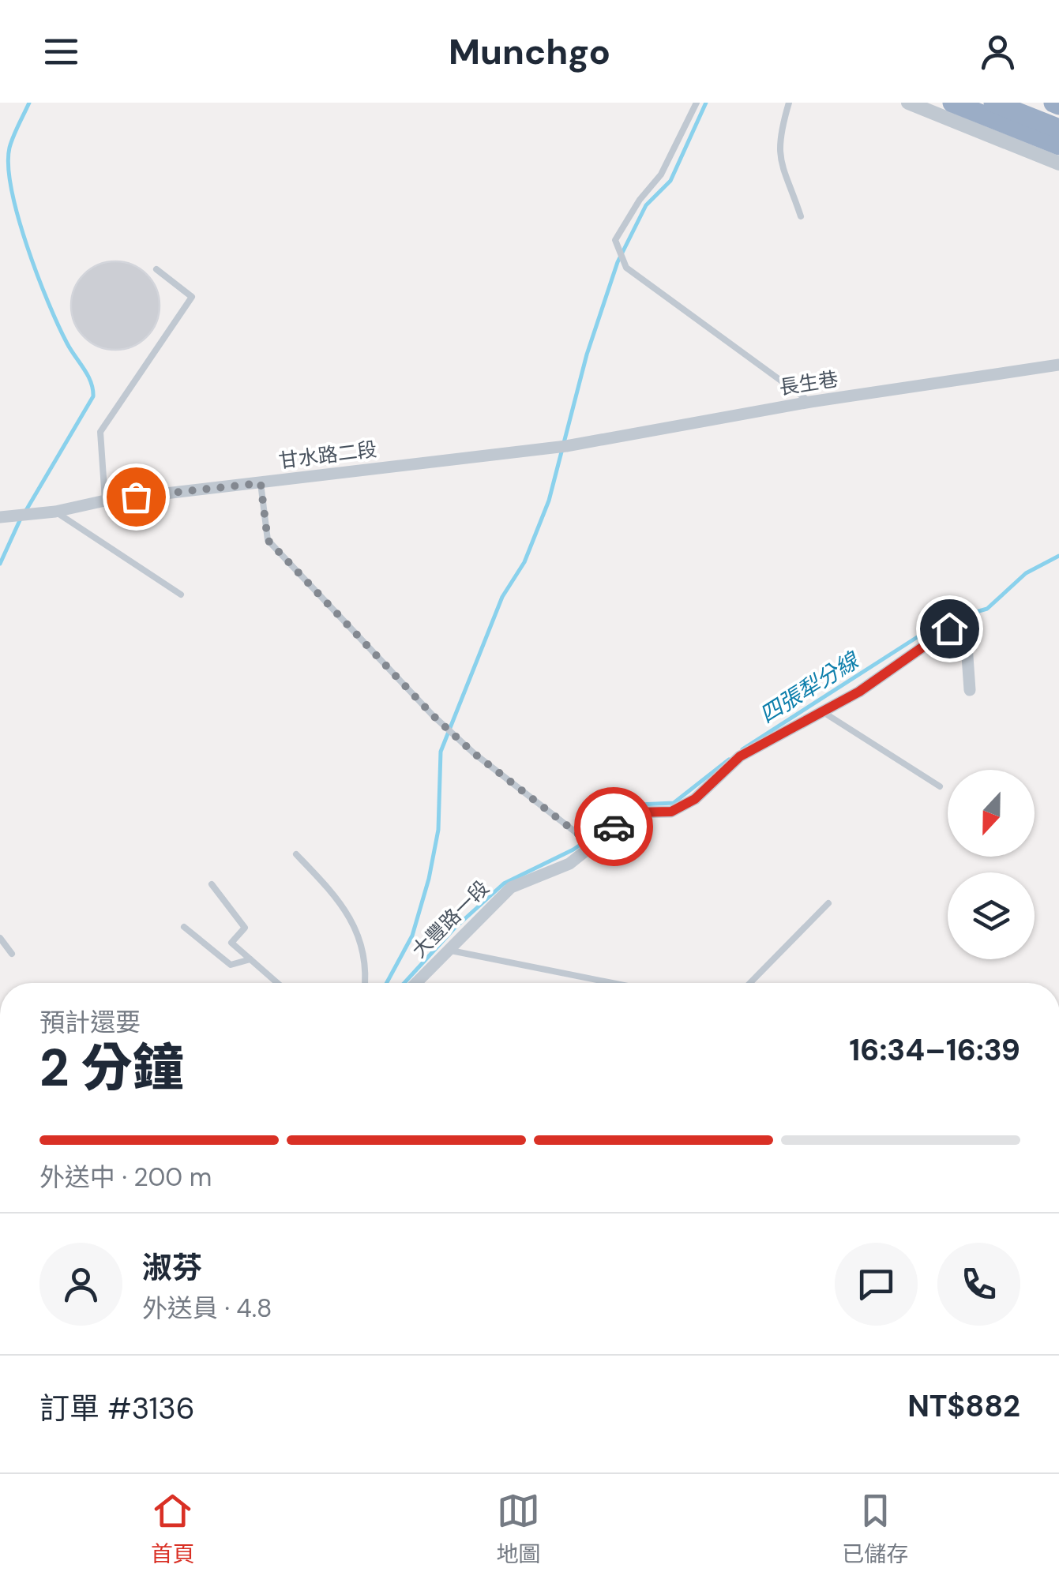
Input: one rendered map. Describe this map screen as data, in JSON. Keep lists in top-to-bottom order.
{
  "streets": {
    "street": ["長生巷", "甘水路二段", "大豐路一段"]
  },
  "crossings": [
    ["長生巷", "甘水路二段"]
  ],
  "water": ["四張犁分線"],
  "north": "bottom",
  "page": {
    "header": "Munchgo",
    "heading": ["2 分鐘", "預計還要", "16:34–16:39"],
    "panel": [
      "淑芬",
      "外送員 · 4.8",
      "訂單 #3136",
      "NT$882"
    ],
    "bar": "外送中 · 200 m",
    "tabs": ["首頁", "地圖", "已儲存"]
  }
}
